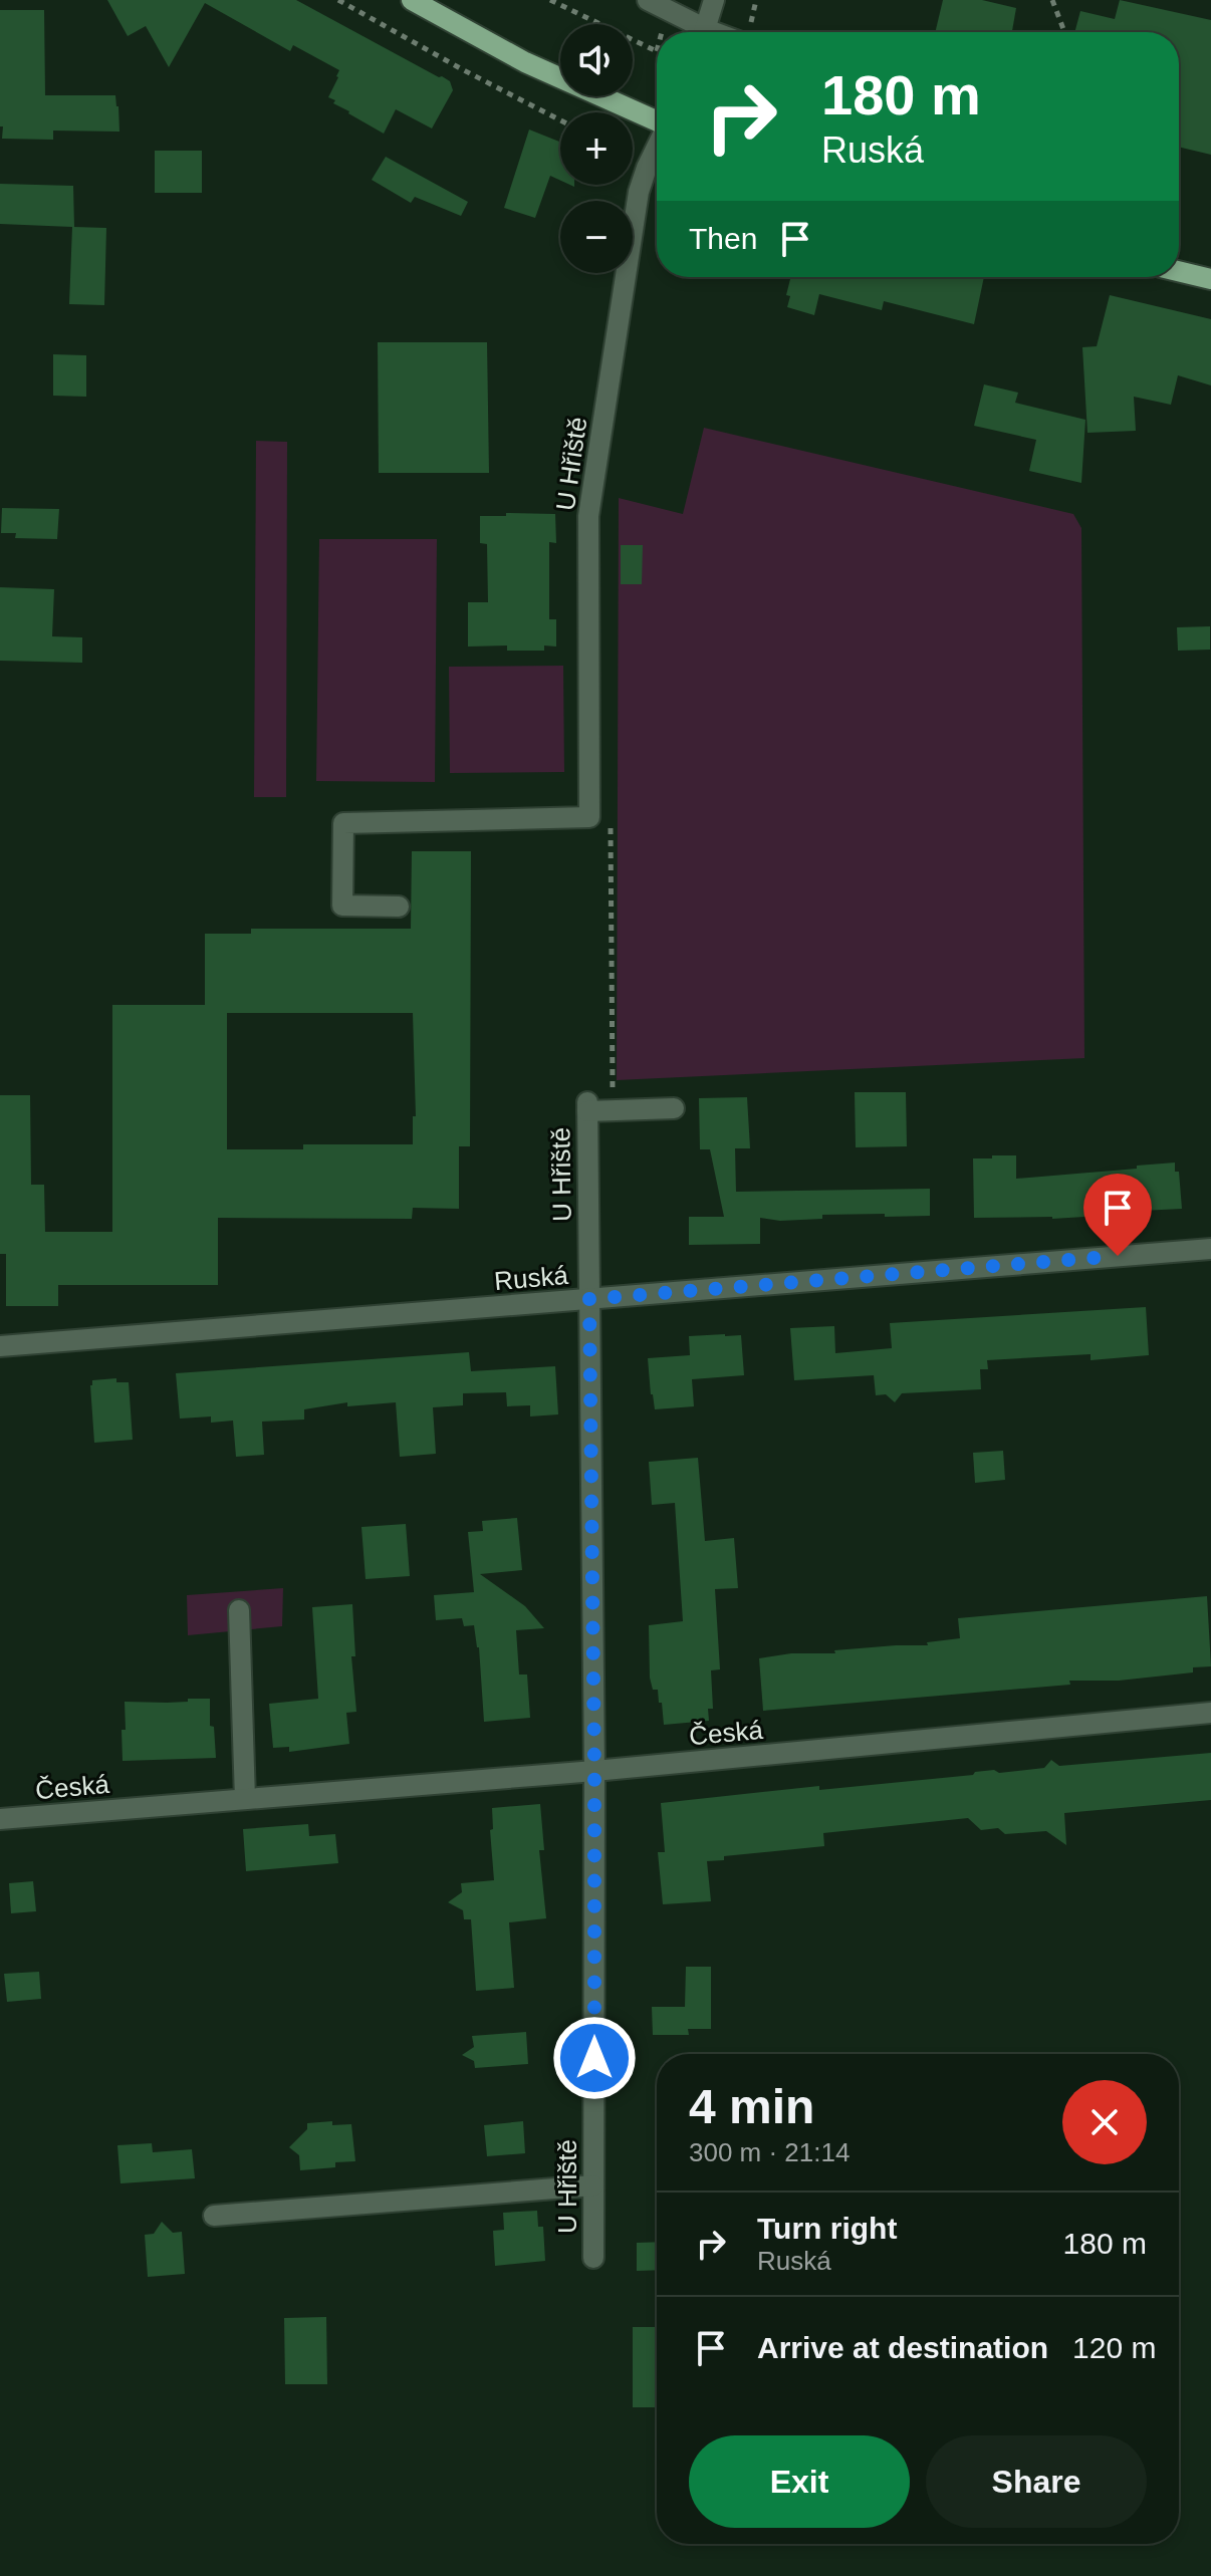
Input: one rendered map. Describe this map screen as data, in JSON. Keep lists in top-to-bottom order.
{
  "streets": {
    "street": ["U Hřiště", "Ruská", "Česká"]
  },
  "crossings": [
    ["U Hřiště", "Ruská"],
    ["U Hřiště", "Česká"]
  ],
  "page": {
    "map_buttons": ["+", "−"],
    "turn": ["180 m", "Ruská"],
    "then": "Then",
    "heading": ["4 min", "300 m · 21:14"],
    "list": [
      {
        "name": "Turn right",
        "note": "Ruská",
        "value": "180 m"
      },
      {
        "name": "Arrive at destination",
        "value": "120 m"
      }
    ],
    "buttons": ["Exit", "Share"]
  }
}
